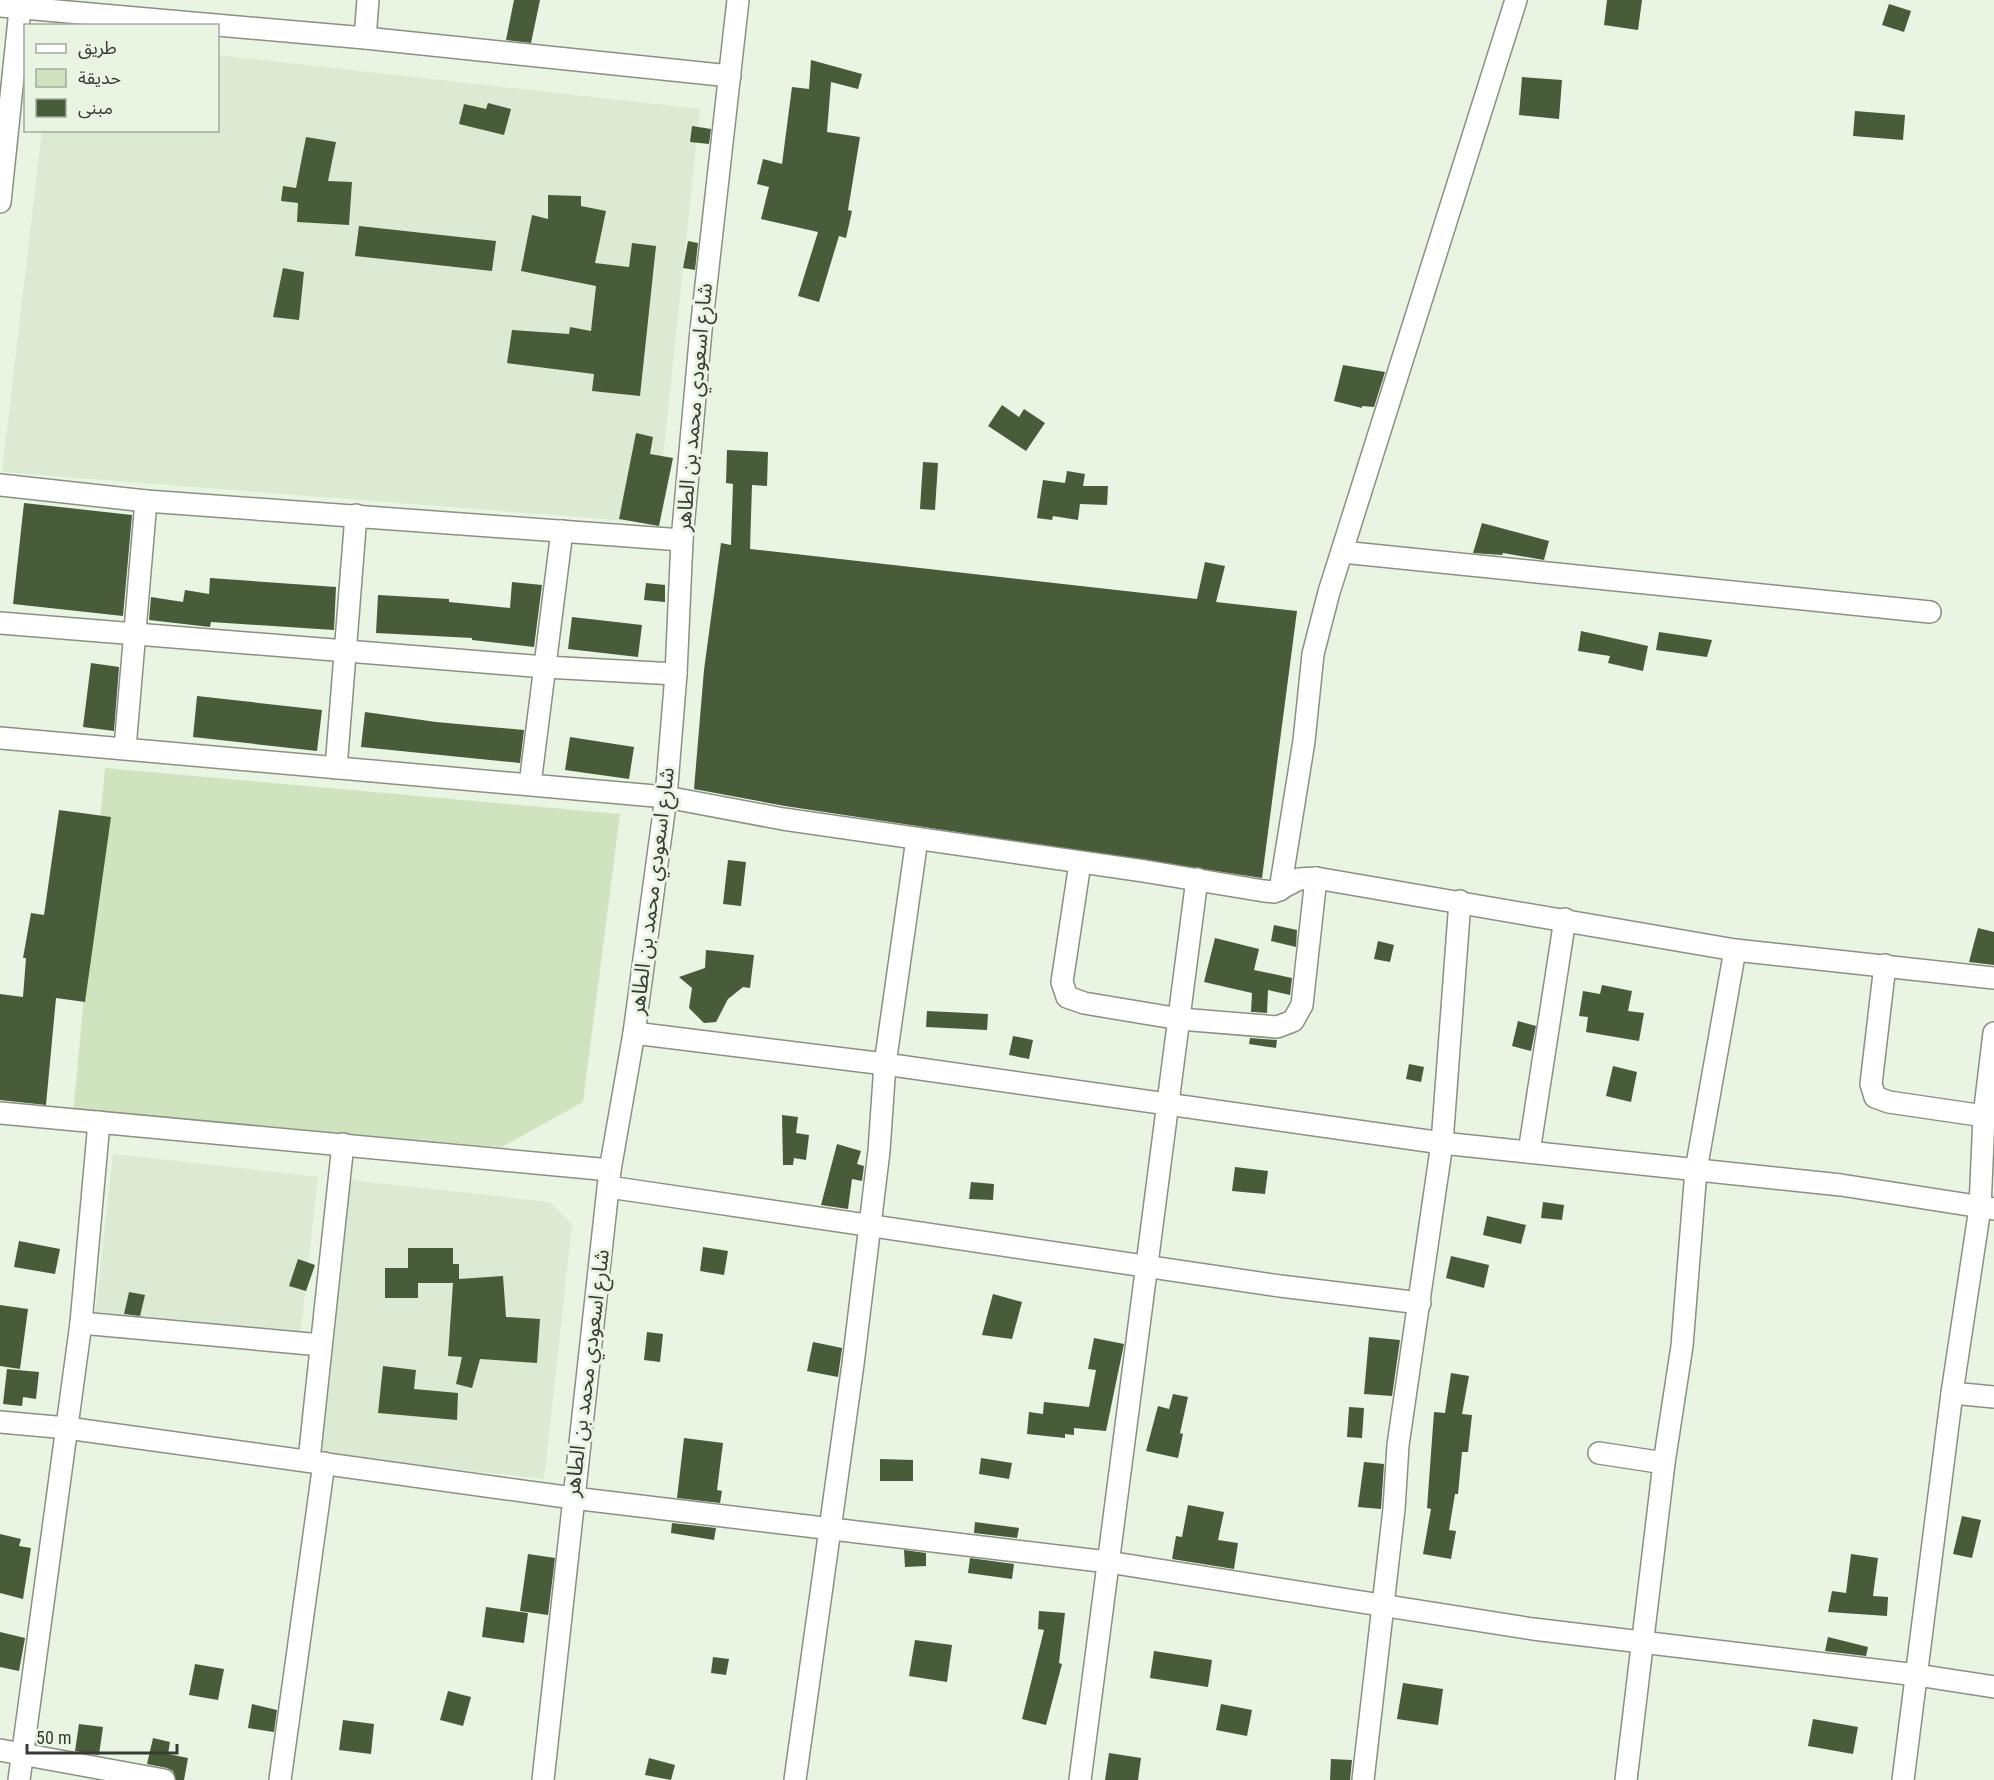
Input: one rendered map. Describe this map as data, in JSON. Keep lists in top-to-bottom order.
{
  "streets": {
    "street": ["شارع اسعودي محمد بن الطاهر"]
  },
  "legend": ["طريق", "حديقة", "مبنى"],
  "scale_bar": "50 m"
}
